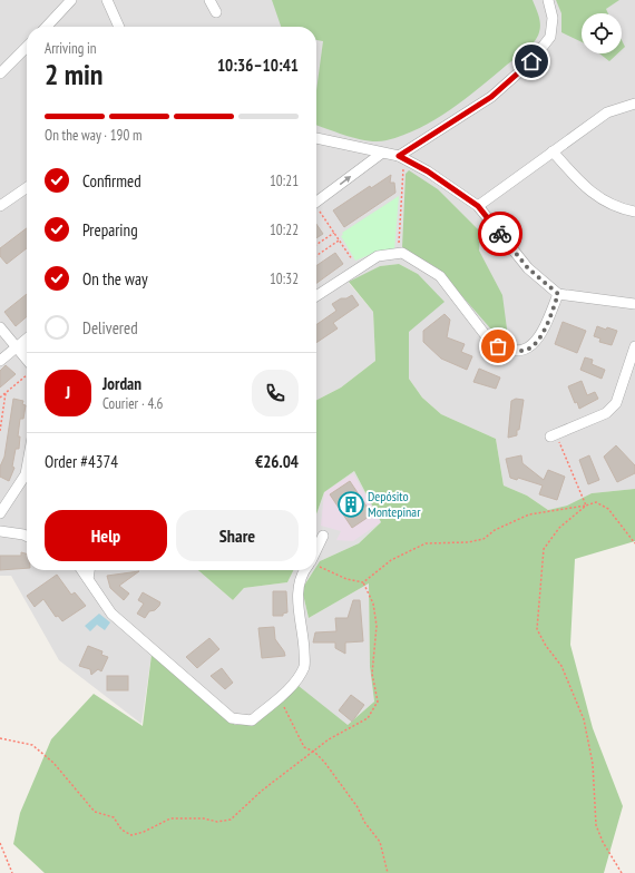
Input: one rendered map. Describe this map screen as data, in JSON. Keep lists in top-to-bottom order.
{
  "places": {
    "building": ["Depósito Montepinar"]
  },
  "page": {
    "heading": ["2 min", "Arriving in", "10:36–10:41"],
    "panel": [
      "Jordan",
      "Courier · 4.6",
      "Order #4374",
      "€26.04"
    ],
    "bar": "On the way · 190 m",
    "list": [
      ["Confirmed", "10:21"],
      ["Preparing", "10:22"],
      ["On the way", "10:32"],
      "Delivered"
    ],
    "round": "J",
    "buttons": ["Help", "Share"]
  }
}
